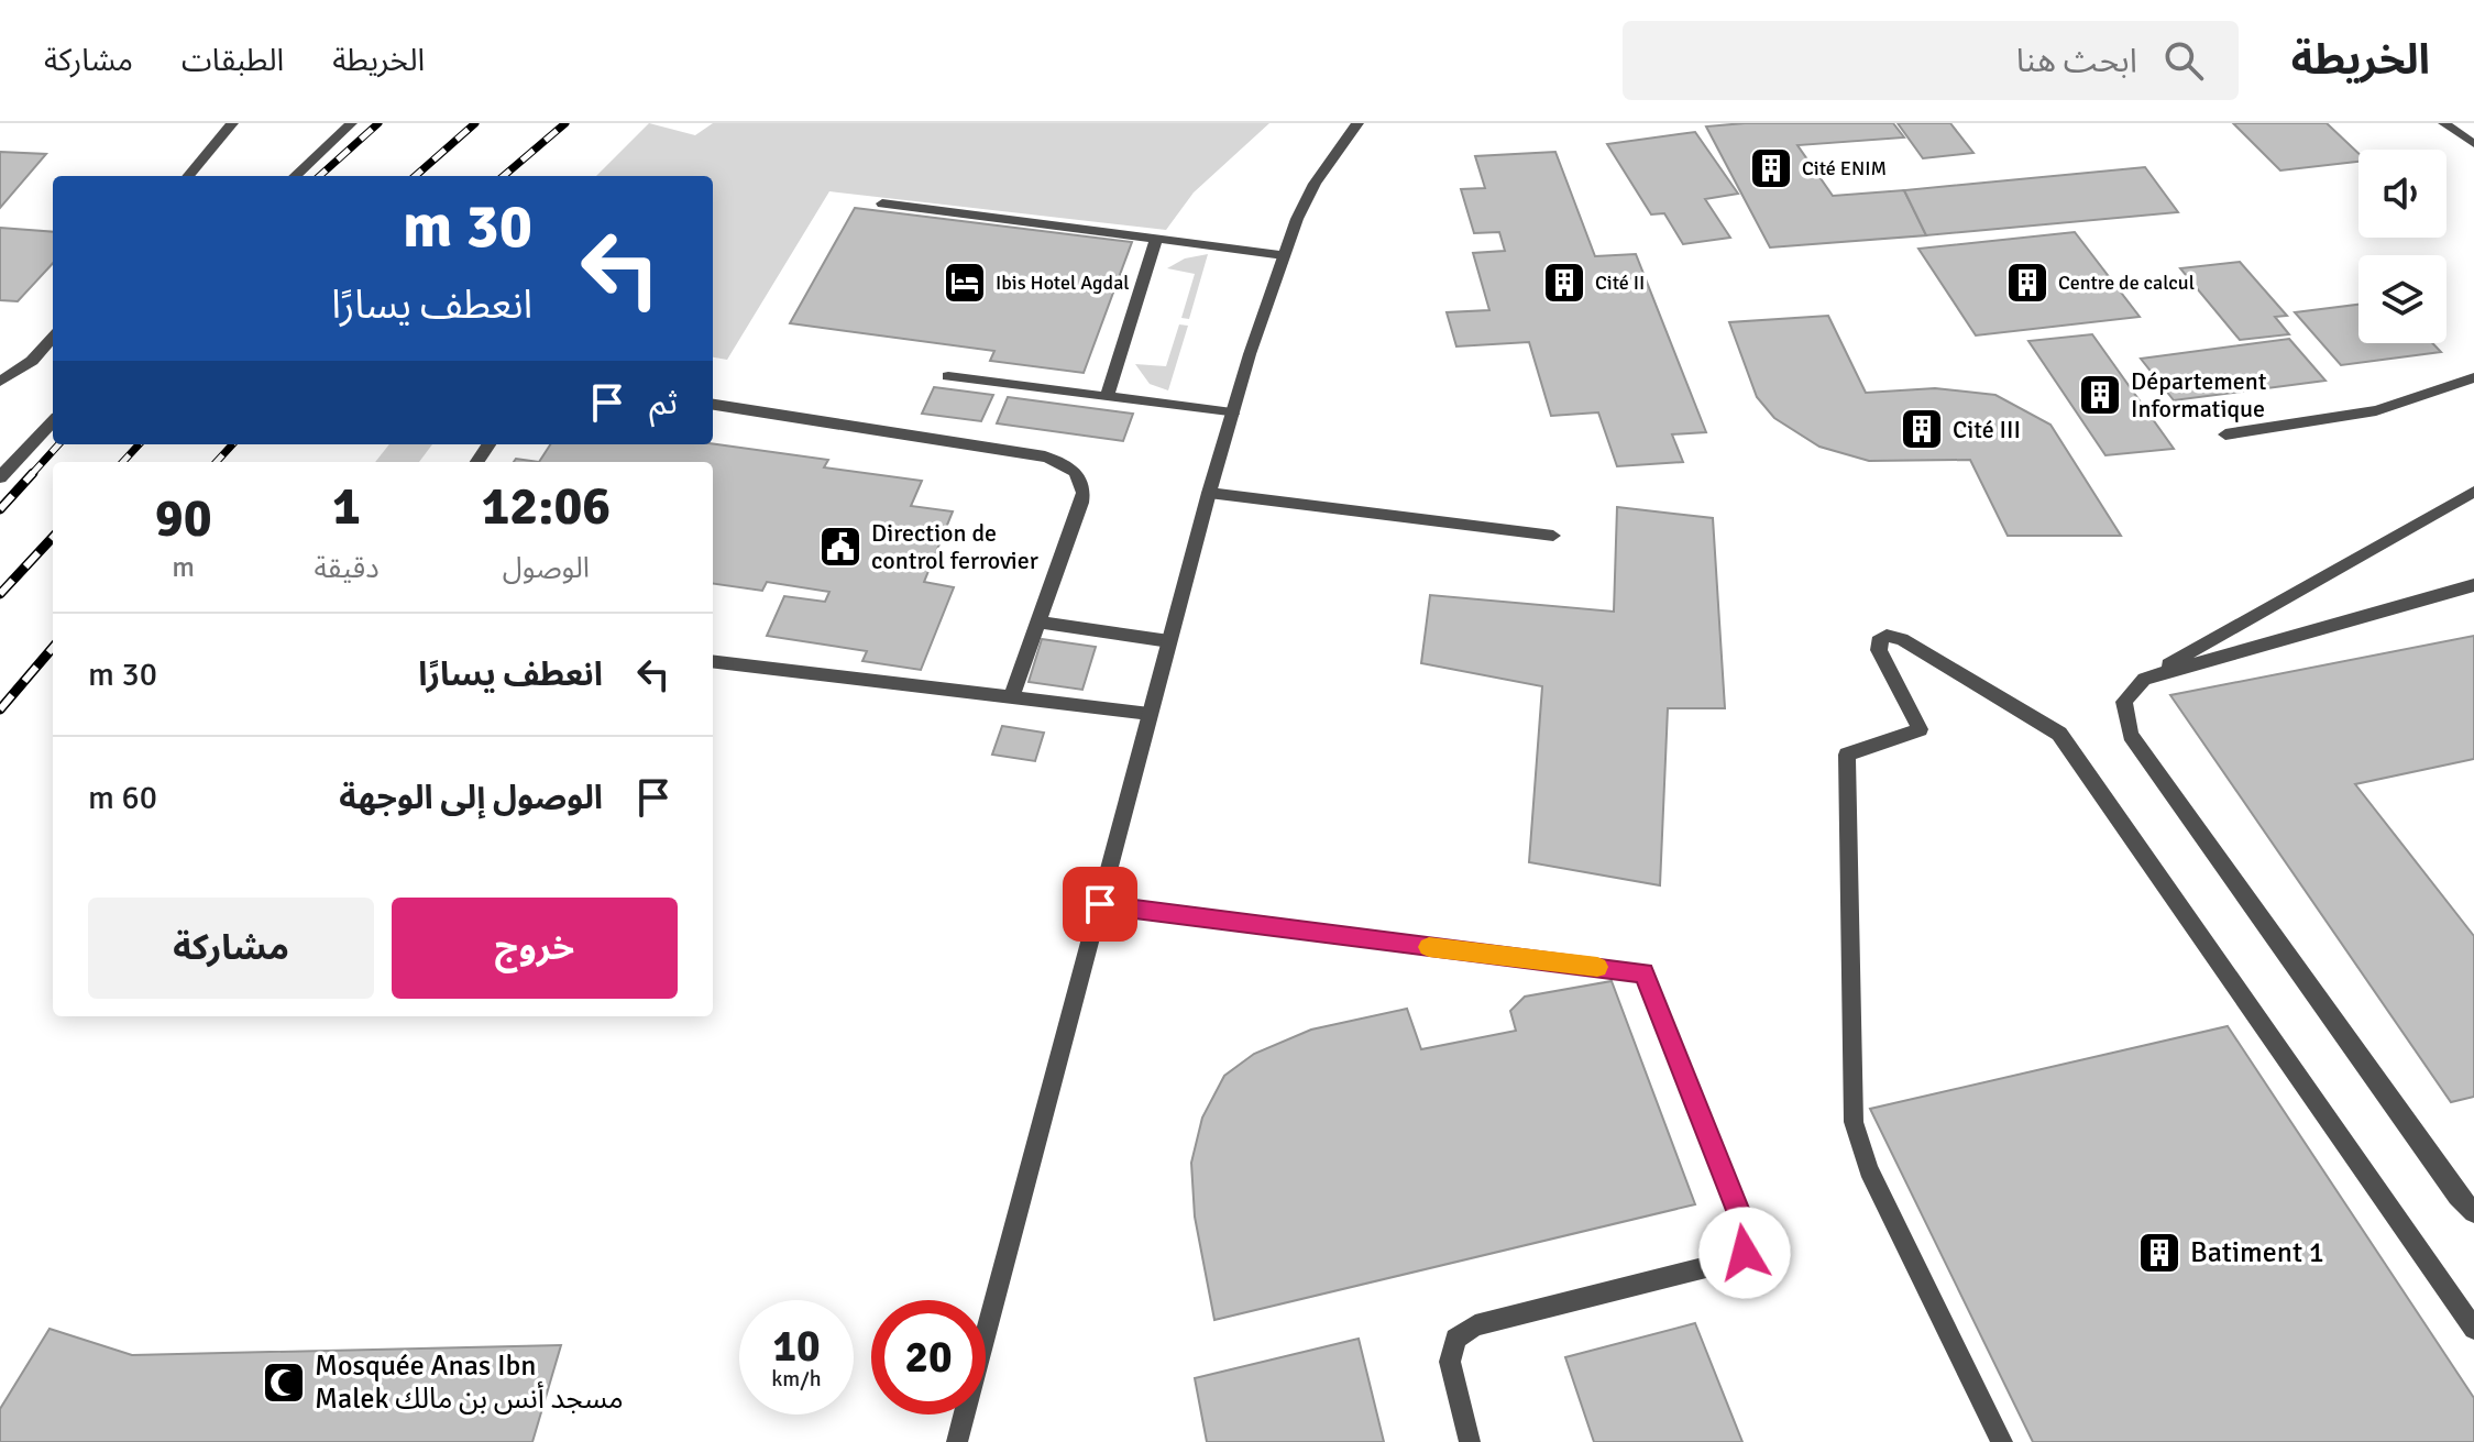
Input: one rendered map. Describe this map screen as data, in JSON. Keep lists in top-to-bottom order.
{
  "places": {
    "building": [
      "Cité ENIM",
      "Cité II",
      "Centre de calcul",
      "Département Informatique",
      "Cité III",
      "Batiment 1"
    ],
    "hotel": ["Ibis Hotel Agdal"],
    "public building": ["Direction de control ferrovier"],
    "mosque": ["Mosquée Anas Ibn Malek مسجد أنس بن مالك"]
  },
  "page": {
    "header": "الخريطة",
    "search": "ابحث هنا",
    "nav": ["الخريطة", "الطبقات", "مشاركة"],
    "turn": ["30 m", "انعطف يسارًا"],
    "then": "ثم",
    "eta": [
      "12:06",
      "الوصول",
      "1",
      "دقيقة",
      "90",
      "m"
    ],
    "list": [
      {
        "name": "انعطف يسارًا",
        "value": "30 m"
      },
      {
        "name": "الوصول إلى الوجهة",
        "value": "60 m"
      }
    ],
    "buttons": ["خروج", "مشاركة"],
    "speed": "10 km/h",
    "limit": "20"
  }
}
